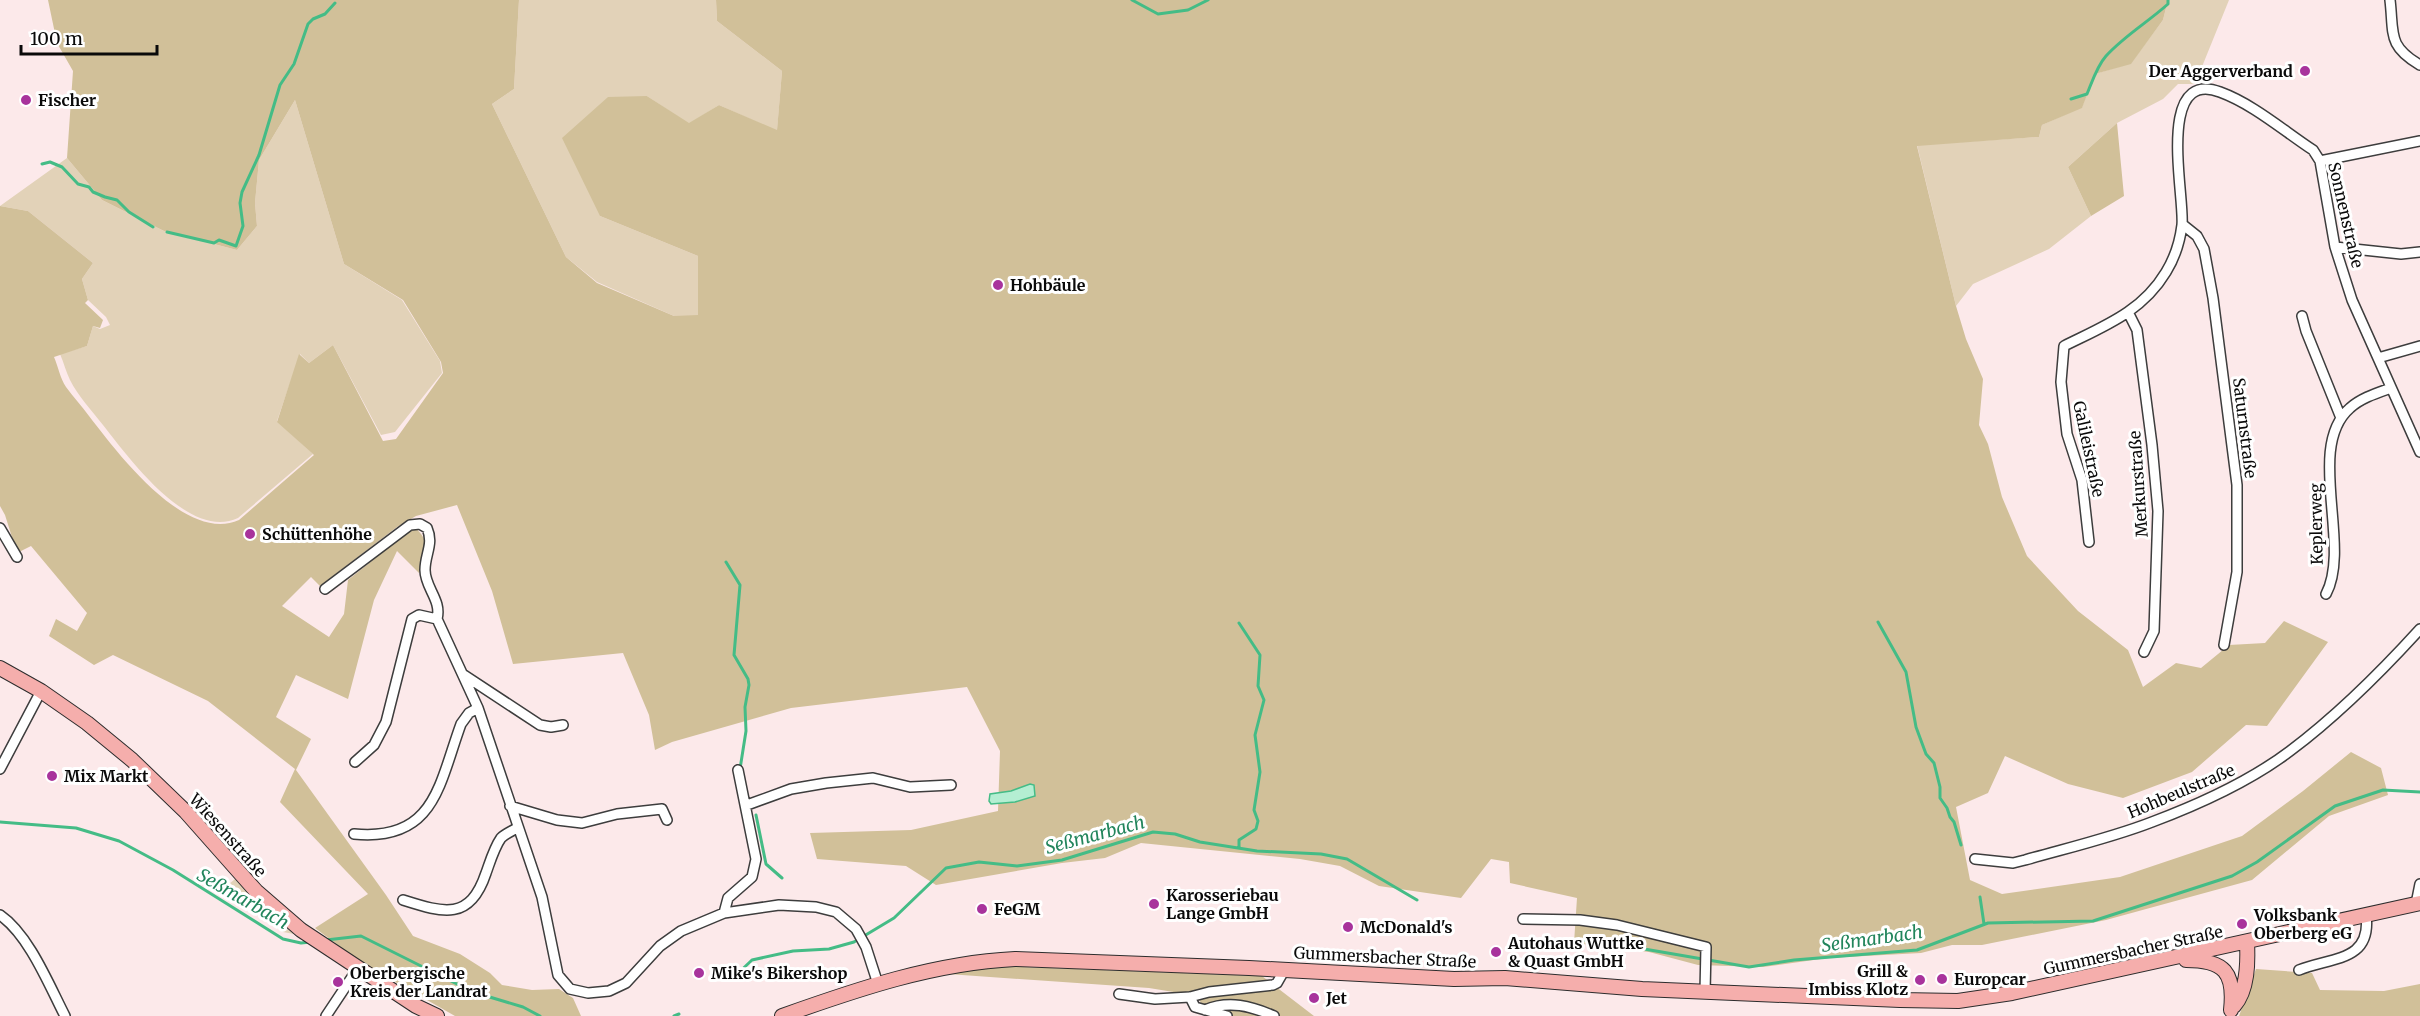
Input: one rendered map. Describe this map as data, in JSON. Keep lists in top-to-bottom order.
{
  "streets": {
    "main road": ["Wiesenstraße", "Gummersbacher Straße"],
    "street": [
      "Sonnenstraße",
      "Saturnstraße",
      "Galileistraße",
      "Merkurstraße",
      "Keplerweg",
      "Hohbeulstraße"
    ]
  },
  "crossings": [
    ["Sonnenstraße", "Saturnstraße"],
    ["Sonnenstraße", "Galileistraße"],
    ["Sonnenstraße", "Merkurstraße"]
  ],
  "water": ["Seßmarbach"],
  "places": [
    "Der Aggerverband",
    "Fischer",
    "Hohbäule",
    "Schüttenhöhe",
    "Mix Markt",
    "Karosseriebau Lange GmbH",
    "FeGM",
    "Volksbank Oberberg eG",
    "McDonald's",
    "Autohaus Wuttke & Quast GmbH",
    "Mike's Bikershop",
    "Europcar",
    "Grill & Imbiss Klotz",
    "Oberbergische Kreis der Landrat",
    "Jet"
  ],
  "scale_bar": "100 m"
}
